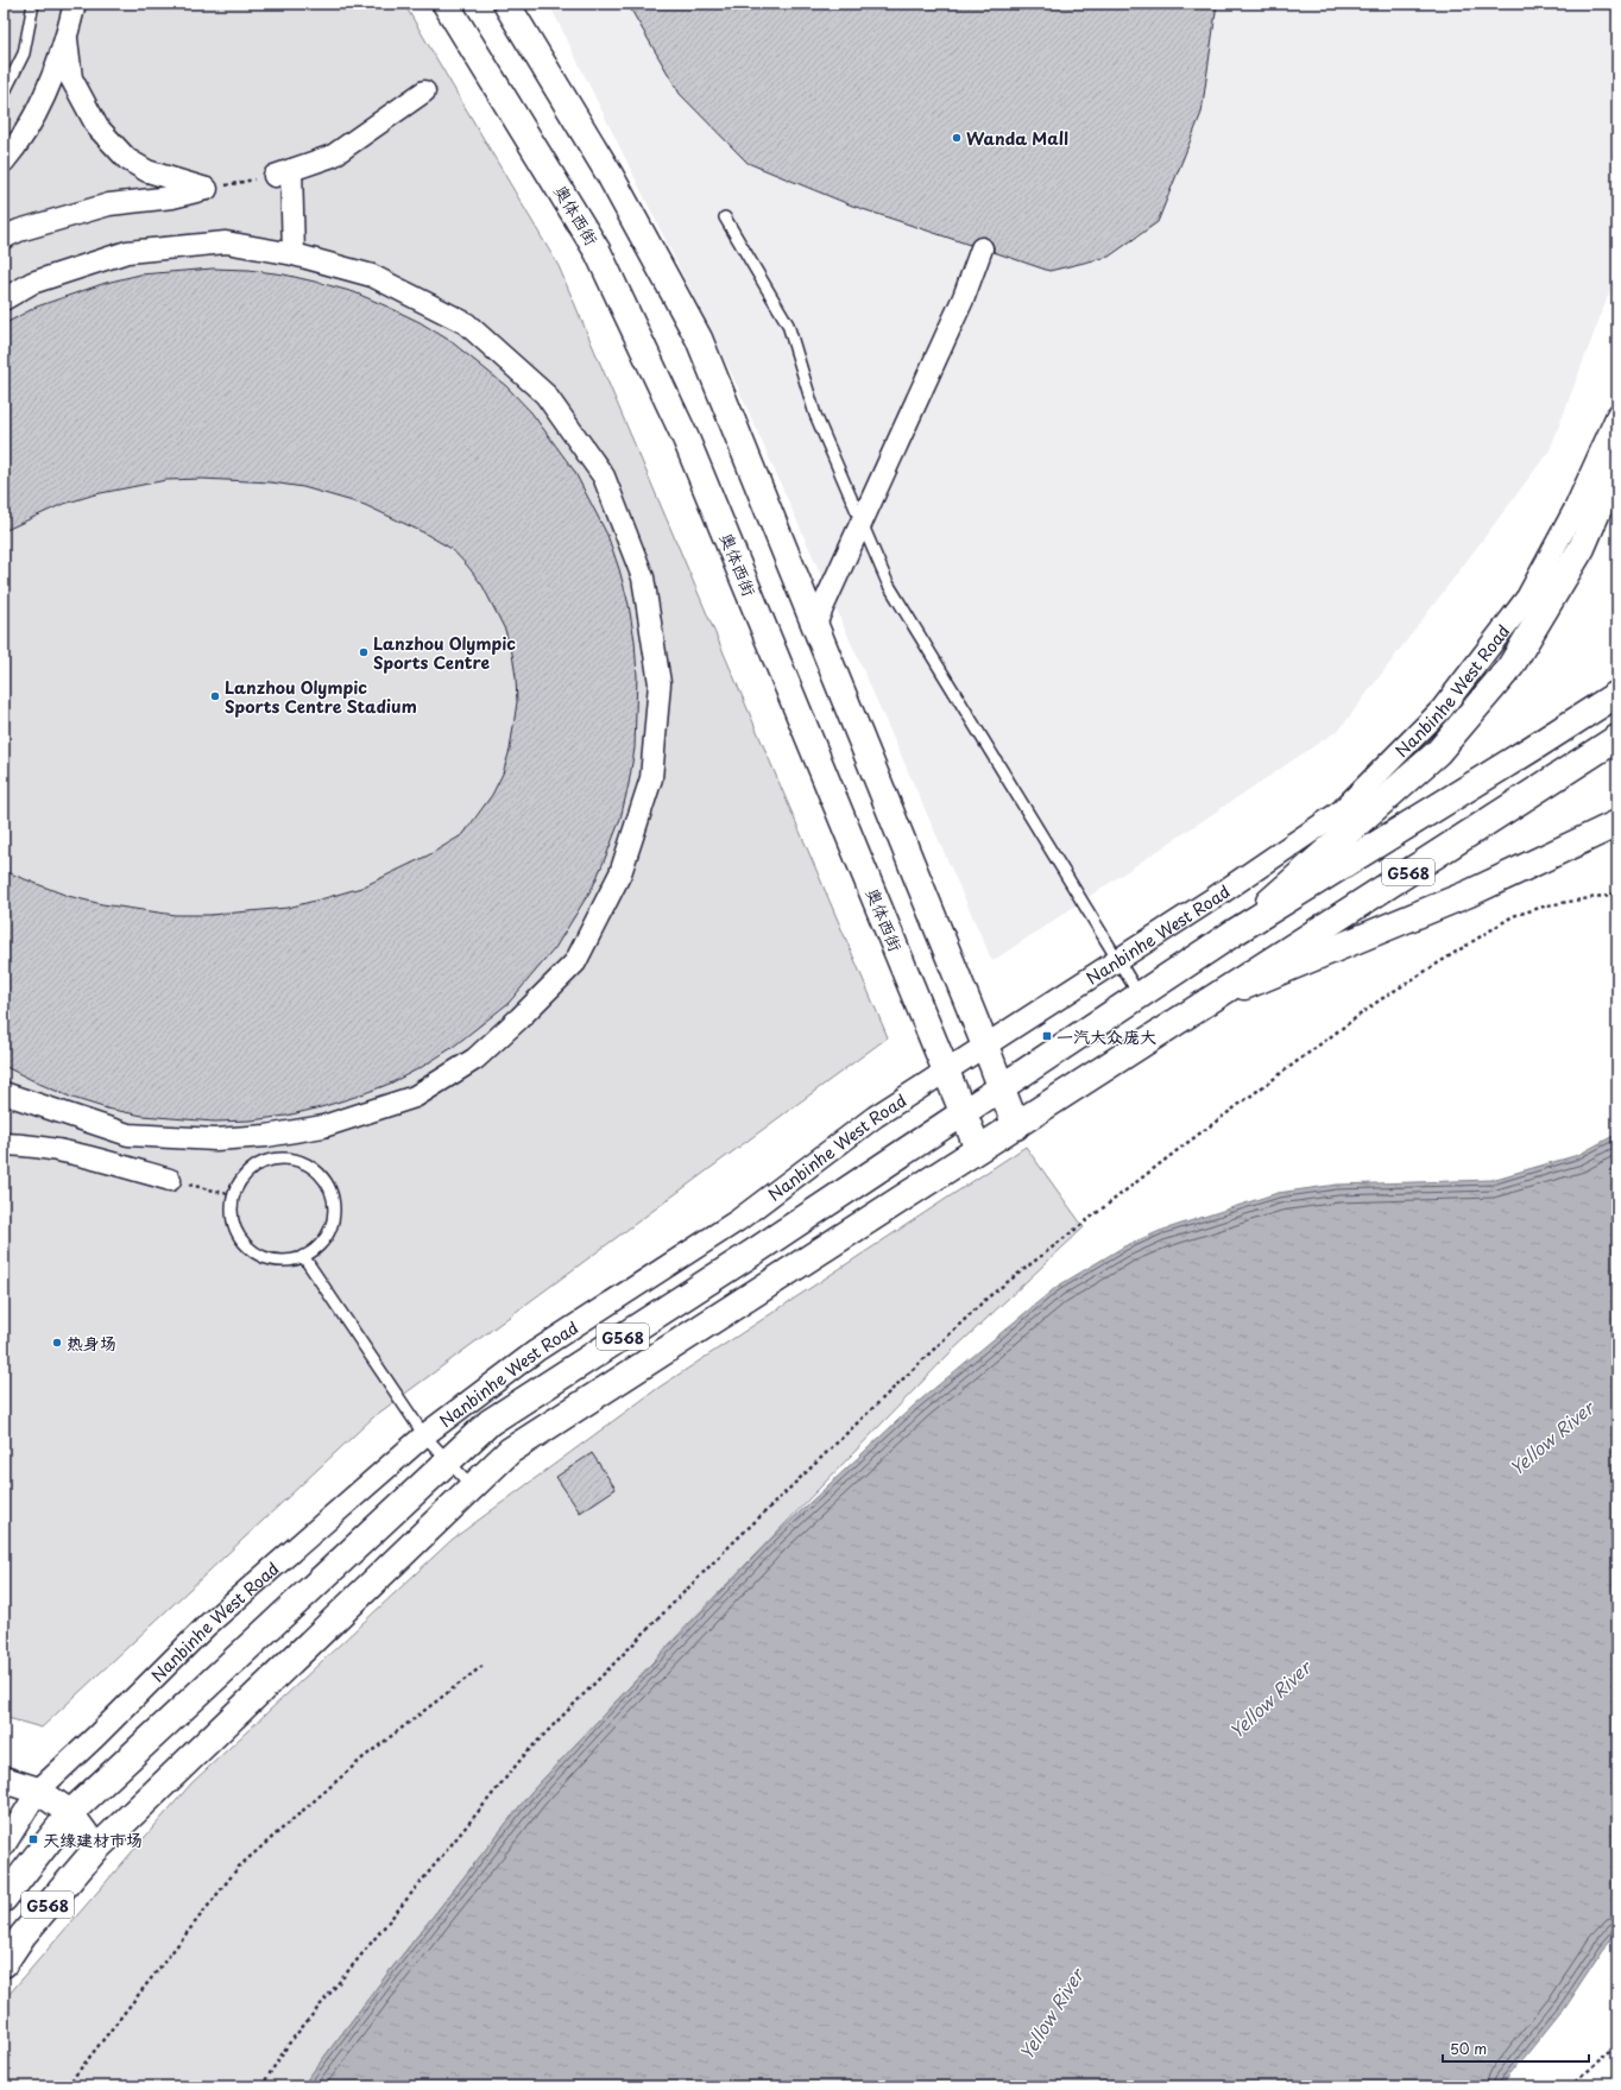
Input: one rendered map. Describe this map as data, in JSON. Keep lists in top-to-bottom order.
{
  "streets": {
    "main road": ["奥体西街", "Nanbinhe West Road", "G568"]
  },
  "crossings": [
    ["奥体西街", "Nanbinhe West Road"],
    ["奥体西街", "G568"]
  ],
  "water": ["Yellow River"],
  "places": {
    "other": [
      "Wanda Mall",
      "Lanzhou Olympic Sports Centre",
      "Lanzhou Olympic Sports Centre Stadium",
      "热身场"
    ],
    "transit": ["一汽大众庞大", "天缘建材市场"]
  },
  "scale_bar": "50 m"
}
